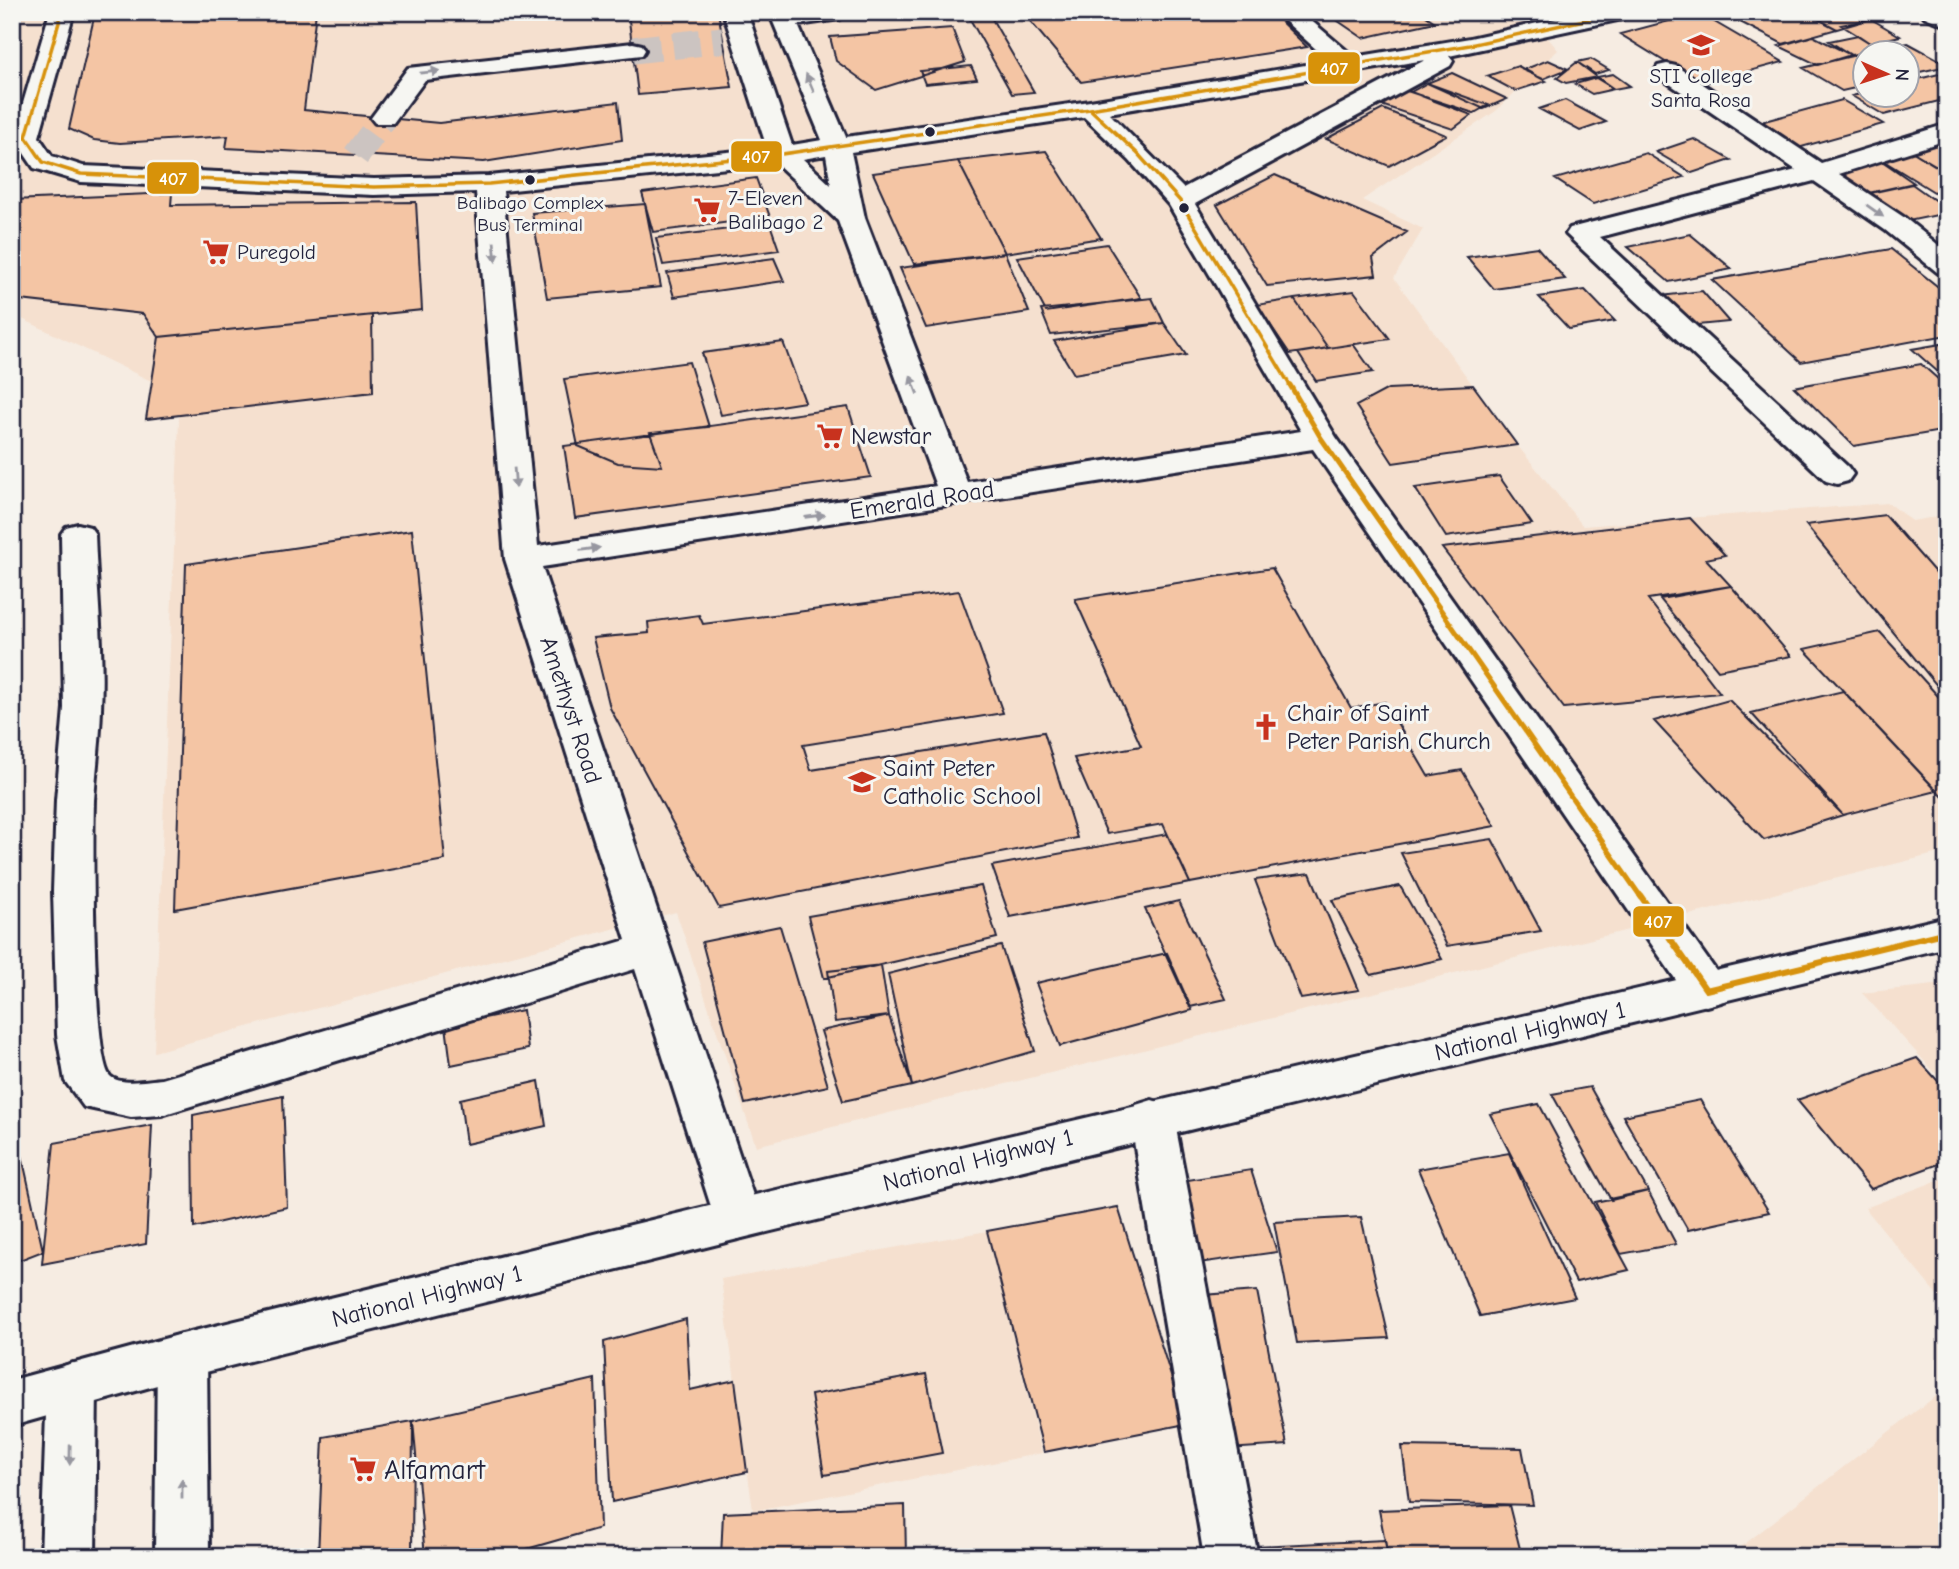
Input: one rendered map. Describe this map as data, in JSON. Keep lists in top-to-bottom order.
{
  "streets": {
    "main road": ["Emerald Road", "Amethyst Road", "National Highway 1"]
  },
  "crossings": [
    ["Emerald Road", "Amethyst Road"],
    ["Amethyst Road", "National Highway 1"]
  ],
  "one_way": ["Emerald Road", "Amethyst Road"],
  "places": {
    "school or university": ["STI College Santa Rosa", "Saint Peter Catholic School"],
    "other": ["Balibago Complex Bus Terminal"],
    "supermarket": [
      "7-Eleven Balibago 2",
      "Puregold",
      "Newstar",
      "Alfamart"
    ],
    "church": ["Chair of Saint Peter Parish Church"]
  },
  "lines": ["transit line 407"],
  "north": "right"
}
